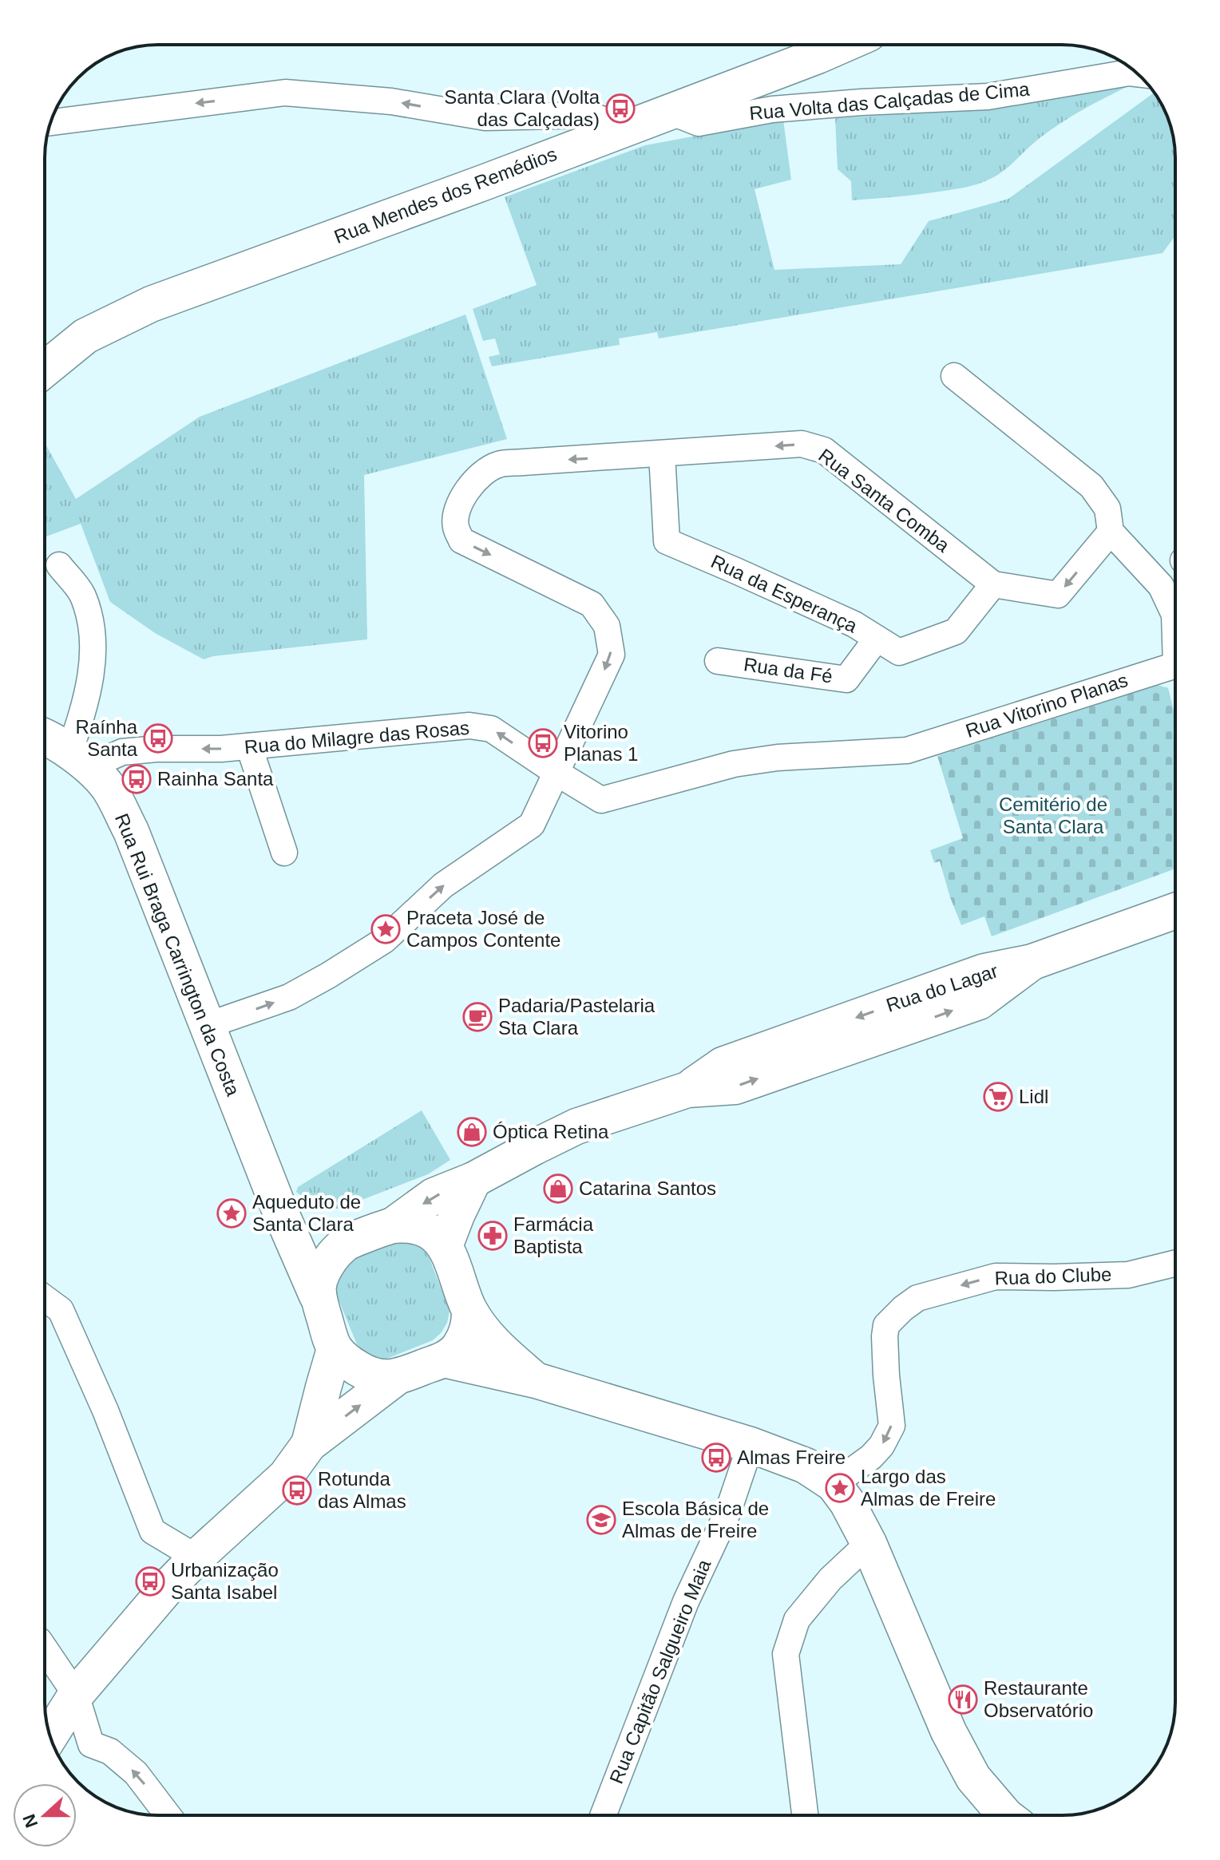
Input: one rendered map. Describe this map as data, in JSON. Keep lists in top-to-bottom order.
{
  "streets": {
    "street": [
      "Rua Volta das Calçadas de Cima",
      "Rua Mendes dos Remédios",
      "Rua Santa Comba",
      "Rua da Esperança",
      "Rua da Fé",
      "Rua Vitorino Planas",
      "Rua do Milagre das Rosas",
      "Rua Rui Braga Carrington da Costa",
      "Rua do Lagar",
      "Rua do Clube",
      "Rua Capitão Salgueiro Maia"
    ]
  },
  "crossings": [
    ["Rua Volta das Calçadas de Cima", "Rua Mendes dos Remédios"],
    ["Rua Santa Comba", "Rua da Esperança"],
    ["Rua Santa Comba", "Rua do Milagre das Rosas"],
    ["Rua da Esperança", "Rua da Fé"],
    ["Rua Vitorino Planas", "Rua do Milagre das Rosas"],
    ["Rua do Milagre das Rosas", "Rua Rui Braga Carrington da Costa"],
    ["Rua Rui Braga Carrington da Costa", "Rua do Lagar"]
  ],
  "one_way": ["Rua do Milagre das Rosas", "Rua do Clube"],
  "parks": ["Cemitério de Santa Clara"],
  "places": {
    "bus stop": [
      "Santa Clara (Volta das Calçadas)",
      "Raínha Santa",
      "Vitorino Planas 1",
      "Rainha Santa",
      "Almas Freire",
      "Rotunda das Almas",
      "Urbanização Santa Isabel"
    ],
    "place": ["Praceta José de Campos Contente", "Aqueduto de Santa Clara", "Largo das Almas de Freire"],
    "cafe": ["Padaria/Pastelaria Sta Clara"],
    "supermarket": ["Lidl"],
    "shop": ["Óptica Retina", "Catarina Santos"],
    "pharmacy": ["Farmácia Baptista"],
    "school or university": ["Escola Básica de Almas de Freire"],
    "restaurant": ["Restaurante Observatório"]
  },
  "north": "left"
}
